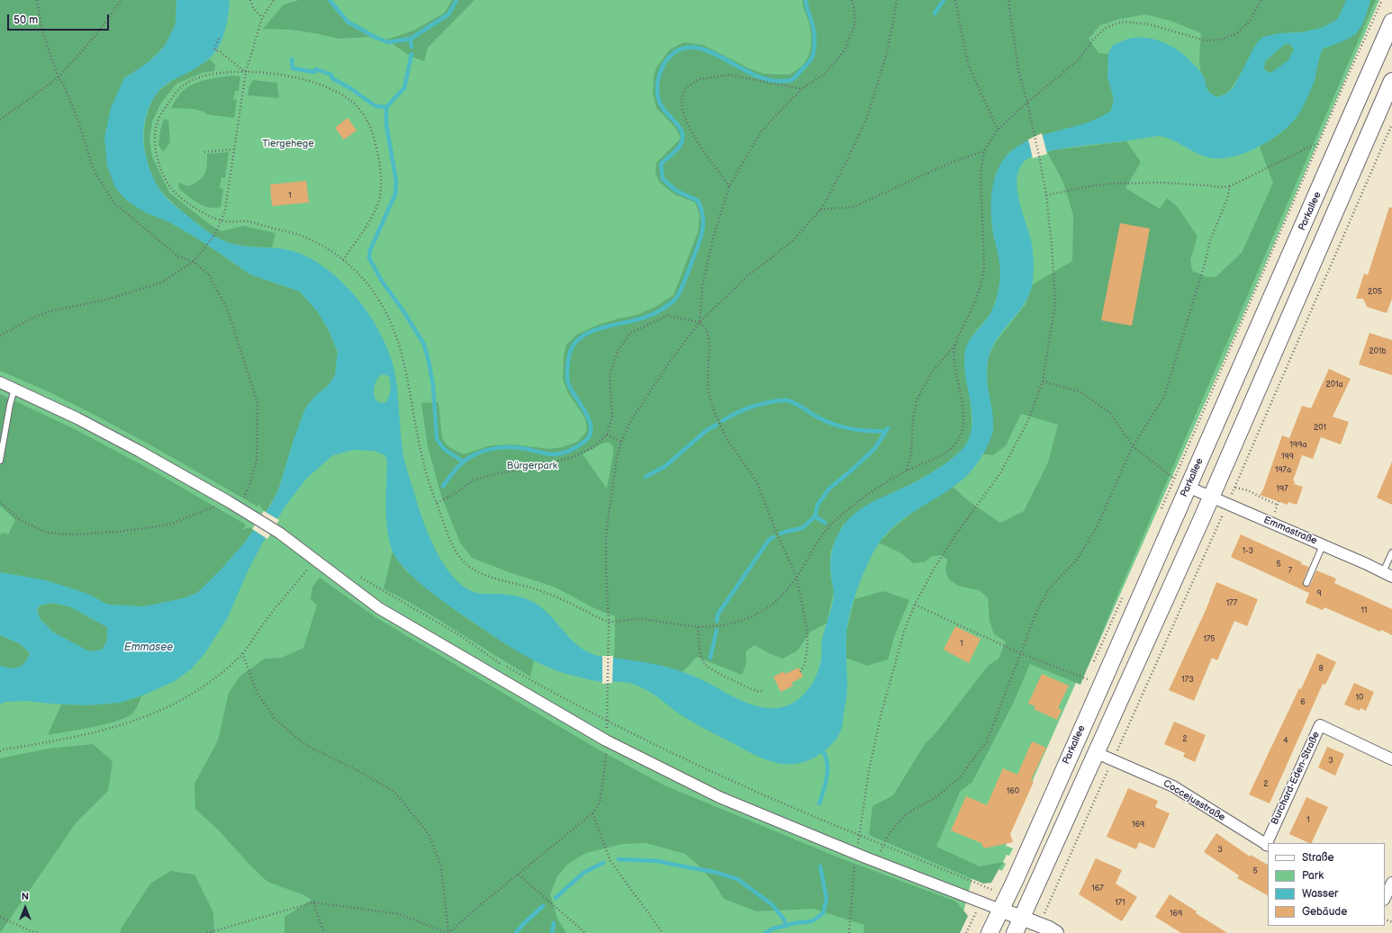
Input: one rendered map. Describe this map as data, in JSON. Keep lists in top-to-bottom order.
{
  "streets": {
    "main road": ["Parkallee"],
    "street": ["Emmastraße", "Burchard-Eden-Straße", "Coccejusstraße"]
  },
  "crossings": [
    ["Parkallee", "Emmastraße"]
  ],
  "water": ["Emmasee"],
  "parks": ["Tiergehege", "Bürgerpark"],
  "house_numbers": [
    "1",
    "205",
    "201b",
    "201a",
    "201",
    "199a",
    "199",
    "197a",
    "197",
    "1-3",
    "5",
    "7",
    "9",
    "177",
    "11",
    "175",
    "1",
    "8",
    "173",
    "10",
    "6",
    "2",
    "4",
    "3",
    "2",
    "160",
    "1",
    "169",
    "3",
    "5",
    "167",
    "171",
    "169"
  ],
  "legend": [
    "Straße",
    "Park",
    "Wasser",
    "Gebäude"
  ],
  "scale_bar": "50 m",
  "north": "top"
}
